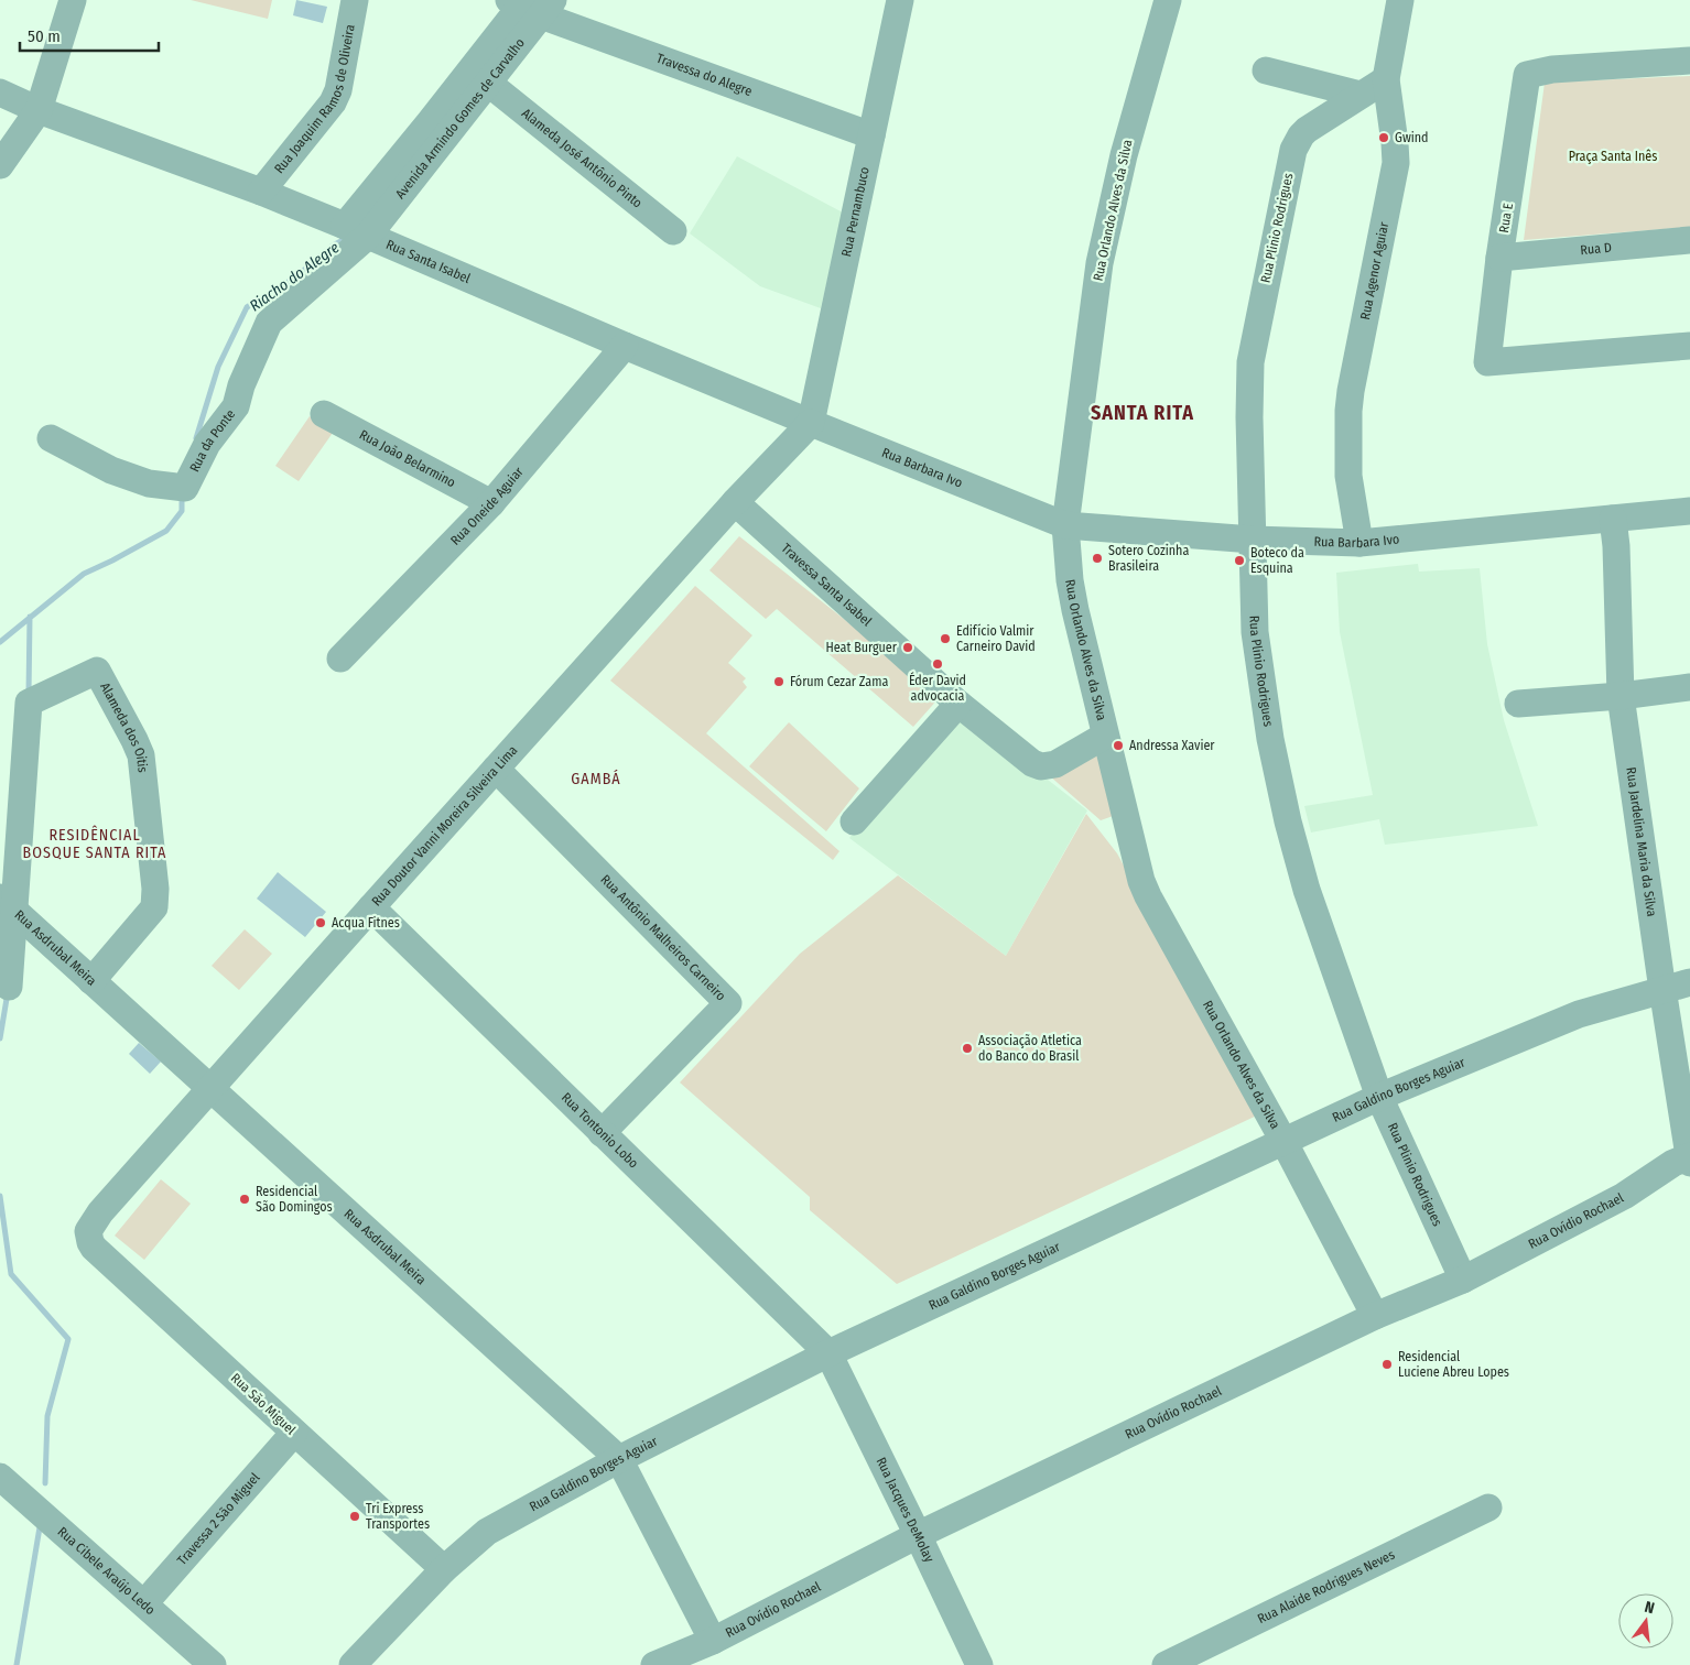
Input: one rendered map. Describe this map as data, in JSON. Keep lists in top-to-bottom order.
{
  "streets": {
    "street": [
      "Travessa do Alegre",
      "Rua Joaquim Ramos de Oliveira",
      "Avenida Armindo Gomes de Carvalho",
      "Alameda José Antônio Pinto",
      "Rua Orlando Alves da Silva",
      "Rua Pernambuco",
      "Rua E",
      "Rua Plinio Rodrigues",
      "Rua D",
      "Rua Santa Isabel",
      "Rua Agenor Aguiar",
      "Rua da Ponte",
      "Rua João Belarmino",
      "Rua Barbara Ivo",
      "Rua Oneide Aguiar",
      "Travessa Santa Isabel",
      "Alameda dos Oitis",
      "Rua Doutor Vanni Moreira Silveira Lima",
      "Rua Jardelina Maria da Silva",
      "Rua Antônio Malheiros Carneiro",
      "Rua Asdrubal Meira",
      "Rua Galdino Borges Aguiar",
      "Rua Tontonio Lobo",
      "Rua Ovídio Rochael",
      "Rua São Miguel",
      "Rua Jacques DeMolay",
      "Travessa 2 São Miguel",
      "Rua Cibele Araújo Ledo",
      "Rua Alaide Rodrigues Neves"
    ]
  },
  "crossings": [
    ["Travessa do Alegre", "Avenida Armindo Gomes de Carvalho"],
    ["Travessa do Alegre", "Rua Pernambuco"],
    ["Rua Joaquim Ramos de Oliveira", "Rua Santa Isabel"],
    ["Avenida Armindo Gomes de Carvalho", "Alameda José Antônio Pinto"],
    ["Avenida Armindo Gomes de Carvalho", "Rua Santa Isabel"],
    ["Avenida Armindo Gomes de Carvalho", "Rua da Ponte"],
    ["Rua Orlando Alves da Silva", "Rua Barbara Ivo"],
    ["Rua Orlando Alves da Silva", "Travessa Santa Isabel"],
    ["Rua Orlando Alves da Silva", "Rua Galdino Borges Aguiar"],
    ["Rua Orlando Alves da Silva", "Rua Ovídio Rochael"],
    ["Rua Pernambuco", "Rua Santa Isabel"],
    ["Rua Pernambuco", "Rua Barbara Ivo"],
    ["Rua Pernambuco", "Rua Doutor Vanni Moreira Silveira Lima"],
    ["Rua E", "Rua D"],
    ["Rua Plinio Rodrigues", "Rua Agenor Aguiar"],
    ["Rua Plinio Rodrigues", "Rua Barbara Ivo"],
    ["Rua Plinio Rodrigues", "Rua Galdino Borges Aguiar"],
    ["Rua Plinio Rodrigues", "Rua Ovídio Rochael"],
    ["Rua Santa Isabel", "Rua da Ponte"],
    ["Rua Santa Isabel", "Rua Barbara Ivo"],
    ["Rua Santa Isabel", "Rua Oneide Aguiar"],
    ["Rua Santa Isabel", "Rua Doutor Vanni Moreira Silveira Lima"],
    ["Rua Agenor Aguiar", "Rua Barbara Ivo"],
    ["Rua João Belarmino", "Rua Oneide Aguiar"],
    ["Rua Barbara Ivo", "Rua Doutor Vanni Moreira Silveira Lima"],
    ["Rua Barbara Ivo", "Rua Jardelina Maria da Silva"],
    ["Travessa Santa Isabel", "Rua Doutor Vanni Moreira Silveira Lima"],
    ["Alameda dos Oitis", "Rua Asdrubal Meira"],
    ["Rua Doutor Vanni Moreira Silveira Lima", "Rua Antônio Malheiros Carneiro"],
    ["Rua Doutor Vanni Moreira Silveira Lima", "Rua Asdrubal Meira"],
    ["Rua Doutor Vanni Moreira Silveira Lima", "Rua Tontonio Lobo"],
    ["Rua Doutor Vanni Moreira Silveira Lima", "Rua São Miguel"],
    ["Rua Jardelina Maria da Silva", "Rua Galdino Borges Aguiar"],
    ["Rua Jardelina Maria da Silva", "Rua Ovídio Rochael"],
    ["Rua Antônio Malheiros Carneiro", "Rua Tontonio Lobo"],
    ["Rua Asdrubal Meira", "Rua Galdino Borges Aguiar"],
    ["Rua Asdrubal Meira", "Rua Ovídio Rochael"],
    ["Rua Galdino Borges Aguiar", "Rua Tontonio Lobo"],
    ["Rua Galdino Borges Aguiar", "Rua São Miguel"],
    ["Rua Galdino Borges Aguiar", "Rua Jacques DeMolay"],
    ["Rua Tontonio Lobo", "Rua Jacques DeMolay"],
    ["Rua Ovídio Rochael", "Rua Jacques DeMolay"],
    ["Rua São Miguel", "Travessa 2 São Miguel"],
    ["Travessa 2 São Miguel", "Rua Cibele Araújo Ledo"]
  ],
  "districts": ["SANTA RITA", "GAMBÁ", "RESIDÊNCIAL BOSQUE SANTA RITA"],
  "water": ["Riacho do Alegre"],
  "parks": ["Praça Santa Inês"],
  "places": [
    "Gwind",
    "Sotero Cozinha Brasileira",
    "Boteco da Esquina",
    "Edifício Valmir Carneiro David",
    "Heat Burguer",
    "Éder David advocacia",
    "Fórum Cezar Zama",
    "Andressa Xavier",
    "Acqua Fitnes",
    "Associação Atletica do Banco do Brasil",
    "Residencial São Domingos",
    "Residencial Luciene Abreu Lopes",
    "Tri Express Transportes"
  ],
  "scale_bar": "50 m",
  "north": "top"
}
